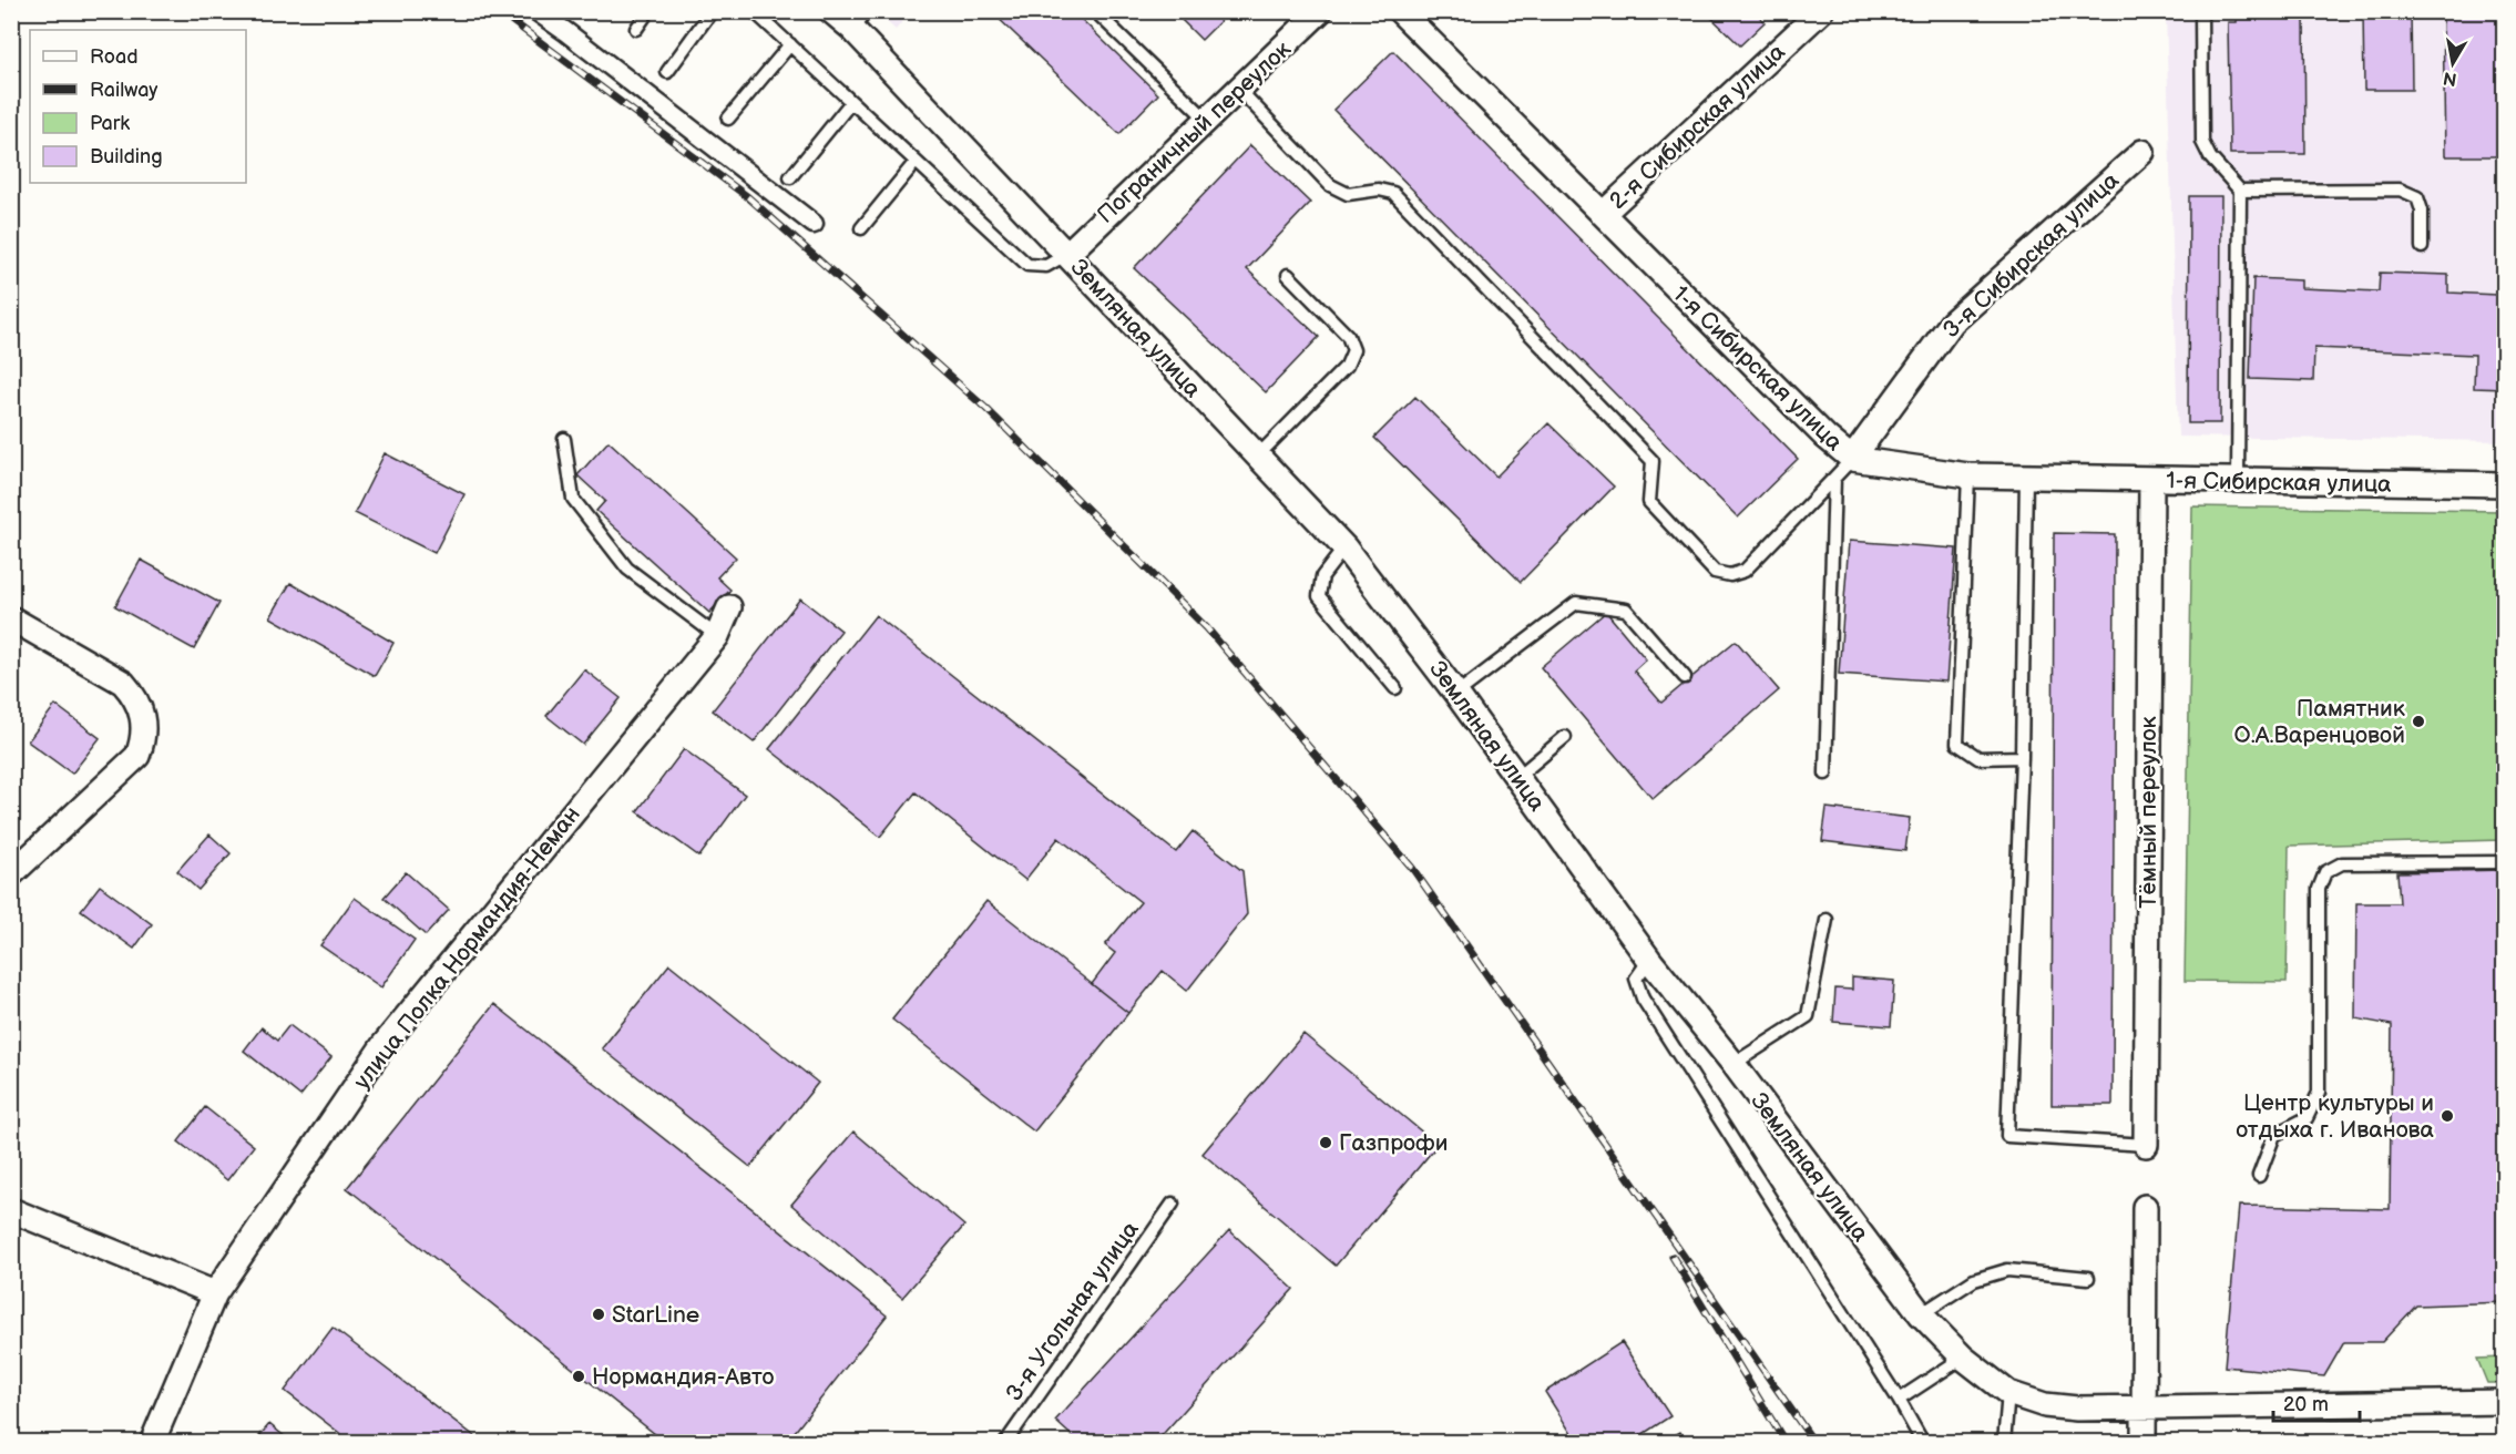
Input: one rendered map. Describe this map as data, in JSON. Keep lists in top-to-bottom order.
{
  "streets": {
    "street": [
      "2-я Сибирская улица",
      "Пограничный переулок",
      "3-я Сибирская улица",
      "Земляная улица",
      "1-я Сибирская улица",
      "Тёмный переулок",
      "улица Полка Нормандия-Неман"
    ],
    "lane": ["3-я Угольная улица"]
  },
  "crossings": [
    ["2-я Сибирская улица", "1-я Сибирская улица"],
    ["Пограничный переулок", "Земляная улица"],
    ["3-я Сибирская улица", "1-я Сибирская улица"],
    ["1-я Сибирская улица", "Тёмный переулок"]
  ],
  "places": [
    "Памятник О.А.Варенцовой",
    "Центр культуры и отдыха г. Иванова",
    "Газпрофи",
    "StarLine",
    "Нормандия-Авто"
  ],
  "legend": [
    "Road",
    "Railway",
    "Park",
    "Building"
  ],
  "scale_bar": "20 m",
  "north": "bottom"
}
